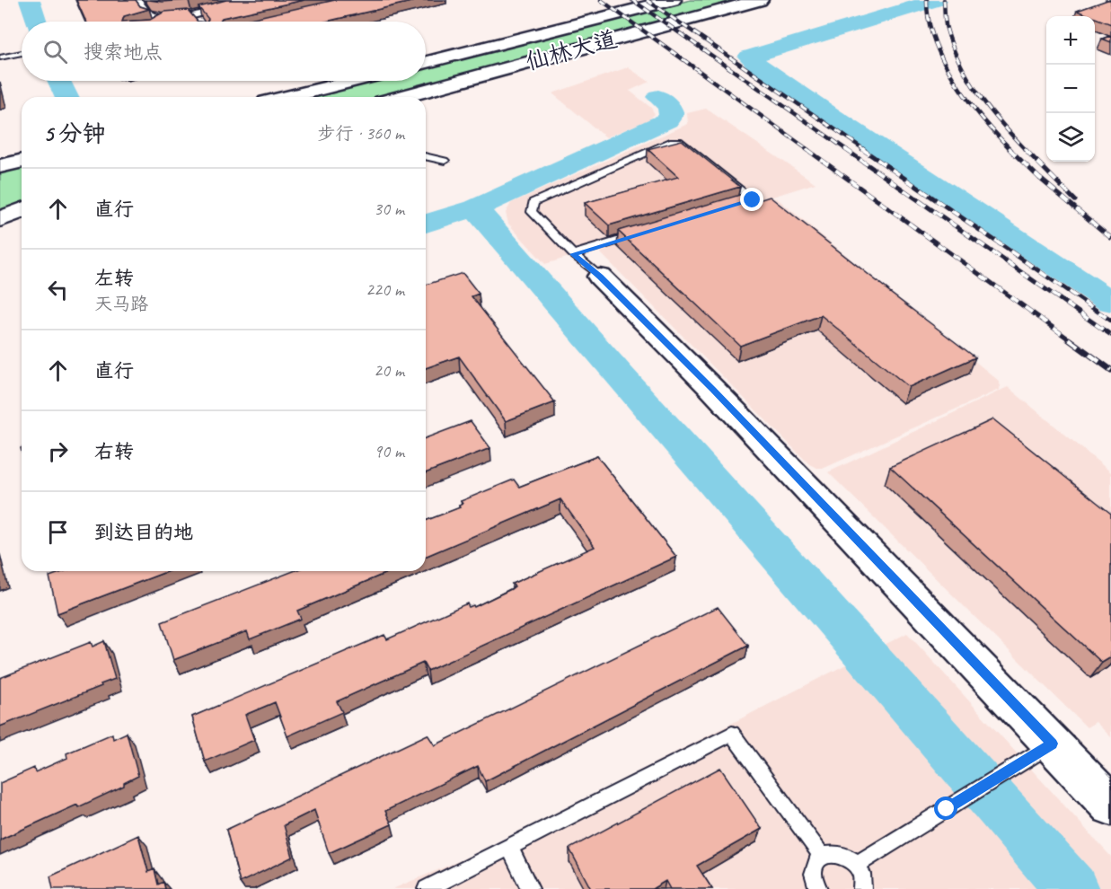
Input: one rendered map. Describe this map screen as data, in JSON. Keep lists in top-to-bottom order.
{
  "streets": {
    "main road": ["仙林大道"]
  },
  "page": {
    "map_buttons": ["+", "−"],
    "search": "搜索地点",
    "heading": ["5 分钟", "步行 · 360 m"],
    "list": [
      ["直行", "30 m"],
      ["左转", "天马路", "220 m"],
      ["直行", "20 m"],
      ["右转", "90 m"],
      "到达目的地"
    ]
  }
}
